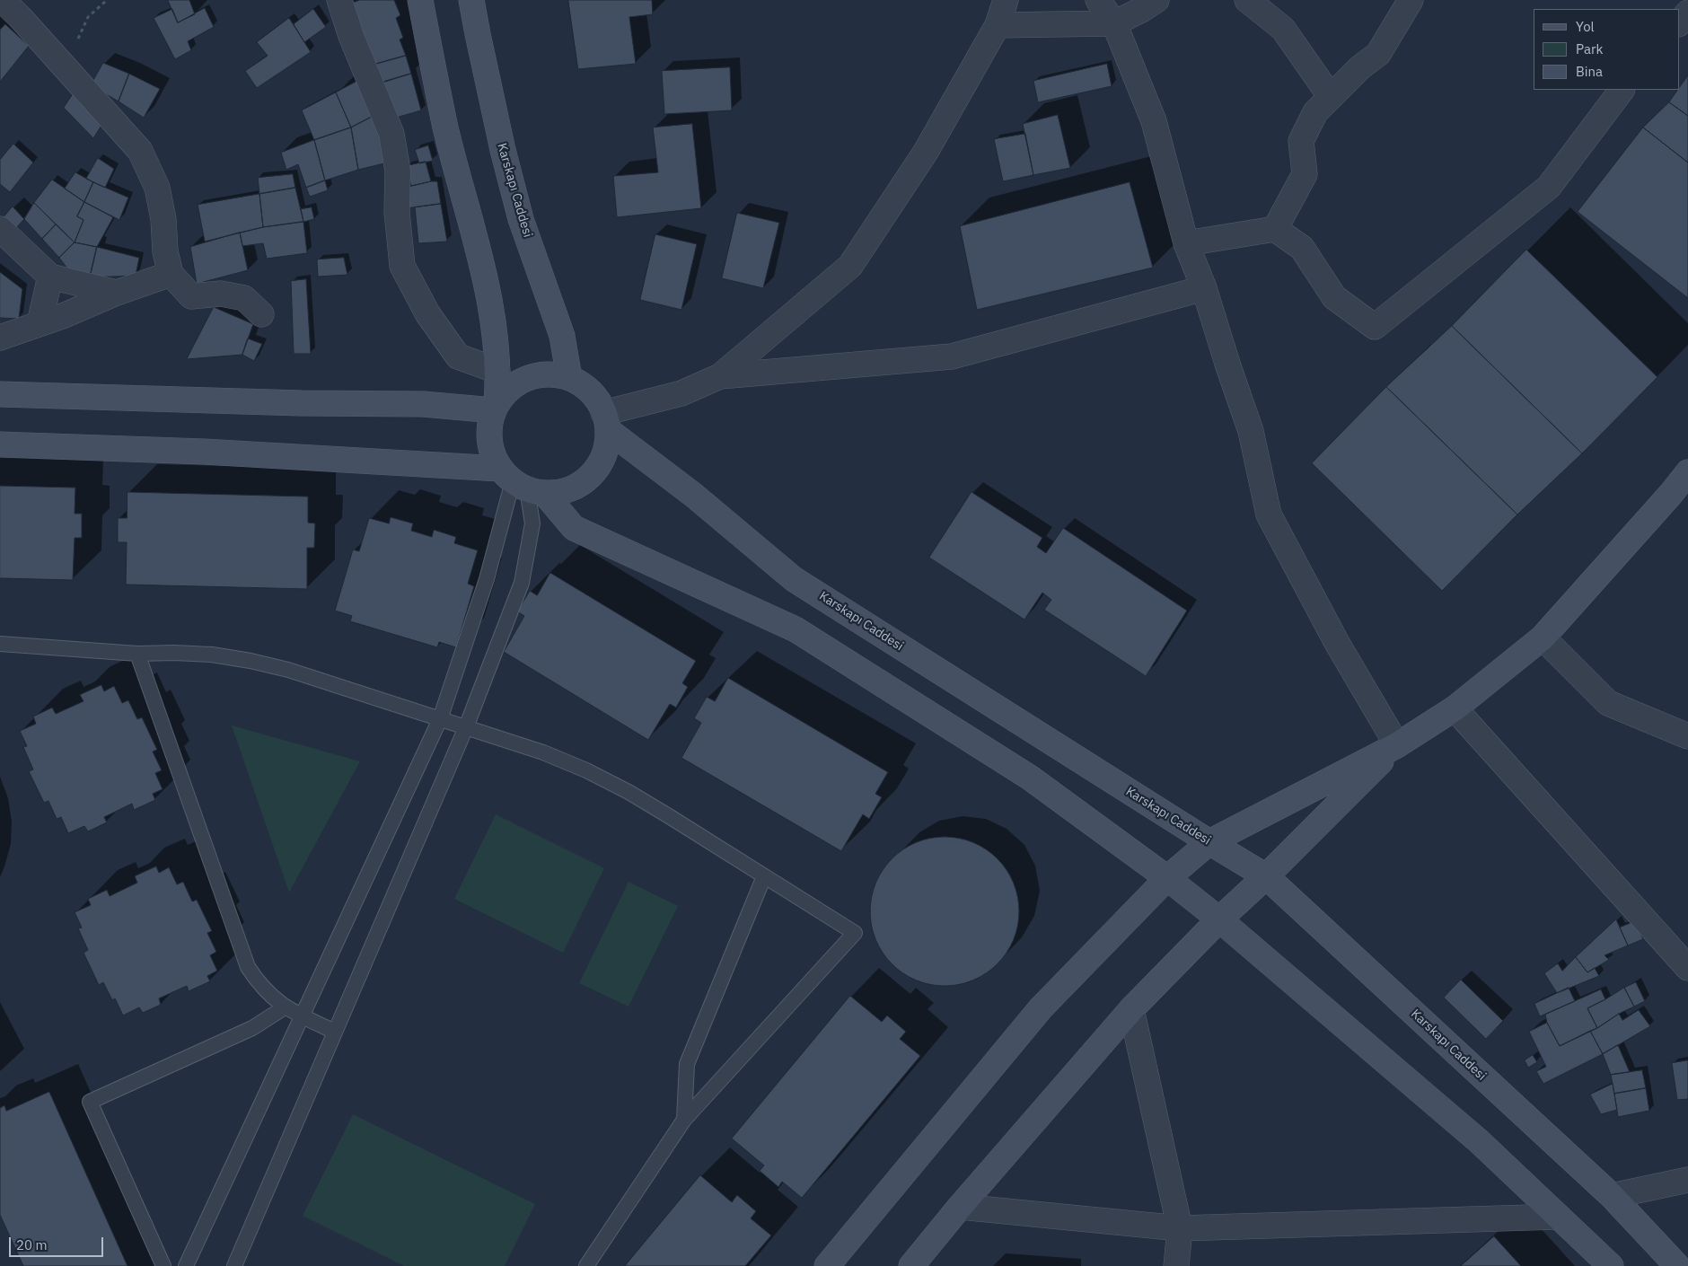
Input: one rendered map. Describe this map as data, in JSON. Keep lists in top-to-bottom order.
{
  "streets": {
    "main road": ["Karskapı Caddesi"]
  },
  "legend": ["Yol", "Park", "Bina"],
  "scale_bar": "20 m"
}
